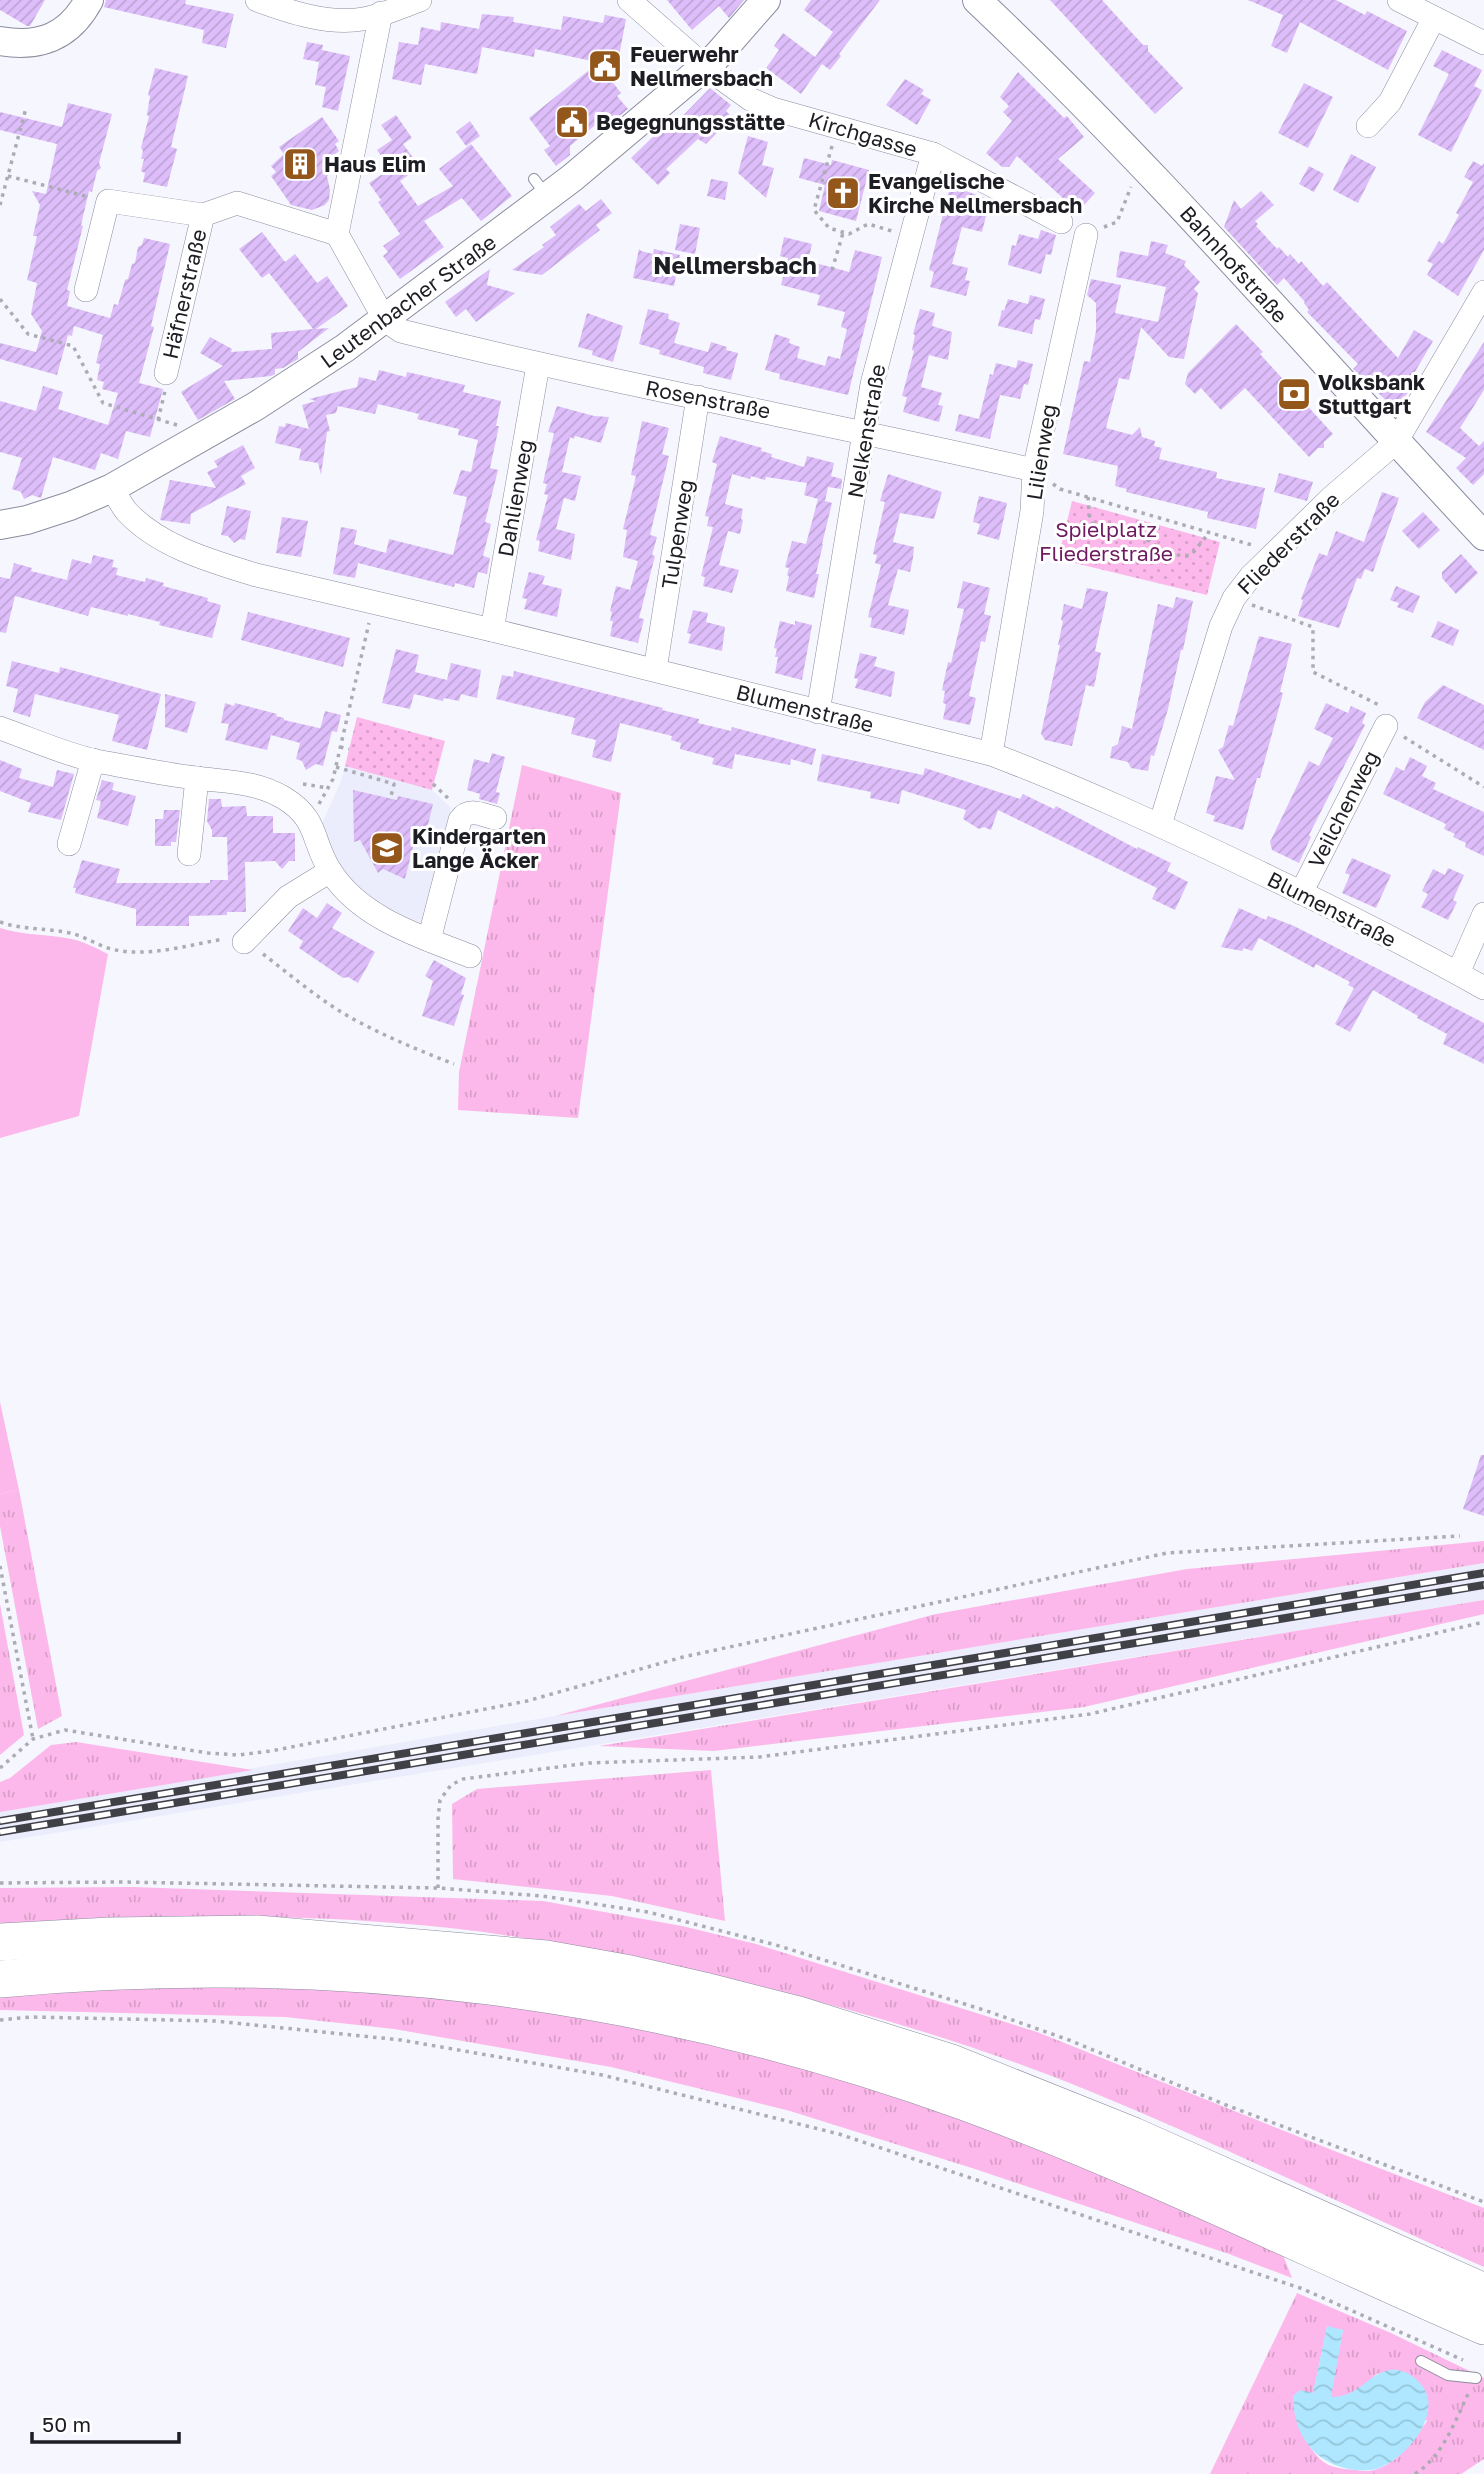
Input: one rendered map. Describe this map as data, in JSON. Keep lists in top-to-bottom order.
{
  "streets": {
    "street": [
      "Kirchgasse",
      "Bahnhofstraße",
      "Häfnerstraße",
      "Leutenbacher Straße",
      "Rosenstraße",
      "Nelkenstraße",
      "Lilienweg",
      "Dahlienweg",
      "Tulpenweg",
      "Fliederstraße",
      "Blumenstraße",
      "Veilchenweg"
    ]
  },
  "crossings": [
    ["Kirchgasse", "Leutenbacher Straße"],
    ["Kirchgasse", "Nelkenstraße"],
    ["Kirchgasse", "Lilienweg"],
    ["Bahnhofstraße", "Fliederstraße"],
    ["Leutenbacher Straße", "Rosenstraße"],
    ["Leutenbacher Straße", "Blumenstraße"],
    ["Rosenstraße", "Nelkenstraße"],
    ["Rosenstraße", "Lilienweg"],
    ["Rosenstraße", "Dahlienweg"],
    ["Rosenstraße", "Tulpenweg"],
    ["Nelkenstraße", "Blumenstraße"],
    ["Lilienweg", "Blumenstraße"],
    ["Dahlienweg", "Blumenstraße"],
    ["Tulpenweg", "Blumenstraße"],
    ["Fliederstraße", "Blumenstraße"],
    ["Blumenstraße", "Veilchenweg"]
  ],
  "districts": ["Nellmersbach"],
  "parks": ["Spielplatz Fliederstraße"],
  "places": {
    "public building": ["Feuerwehr Nellmersbach", "Begegnungsstätte"],
    "building": ["Haus Elim"],
    "church": ["Evangelische Kirche Nellmersbach"],
    "bank": ["Volksbank Stuttgart"],
    "school or university": ["Kindergarten Lange Äcker"]
  },
  "scale_bar": "50 m"
}
